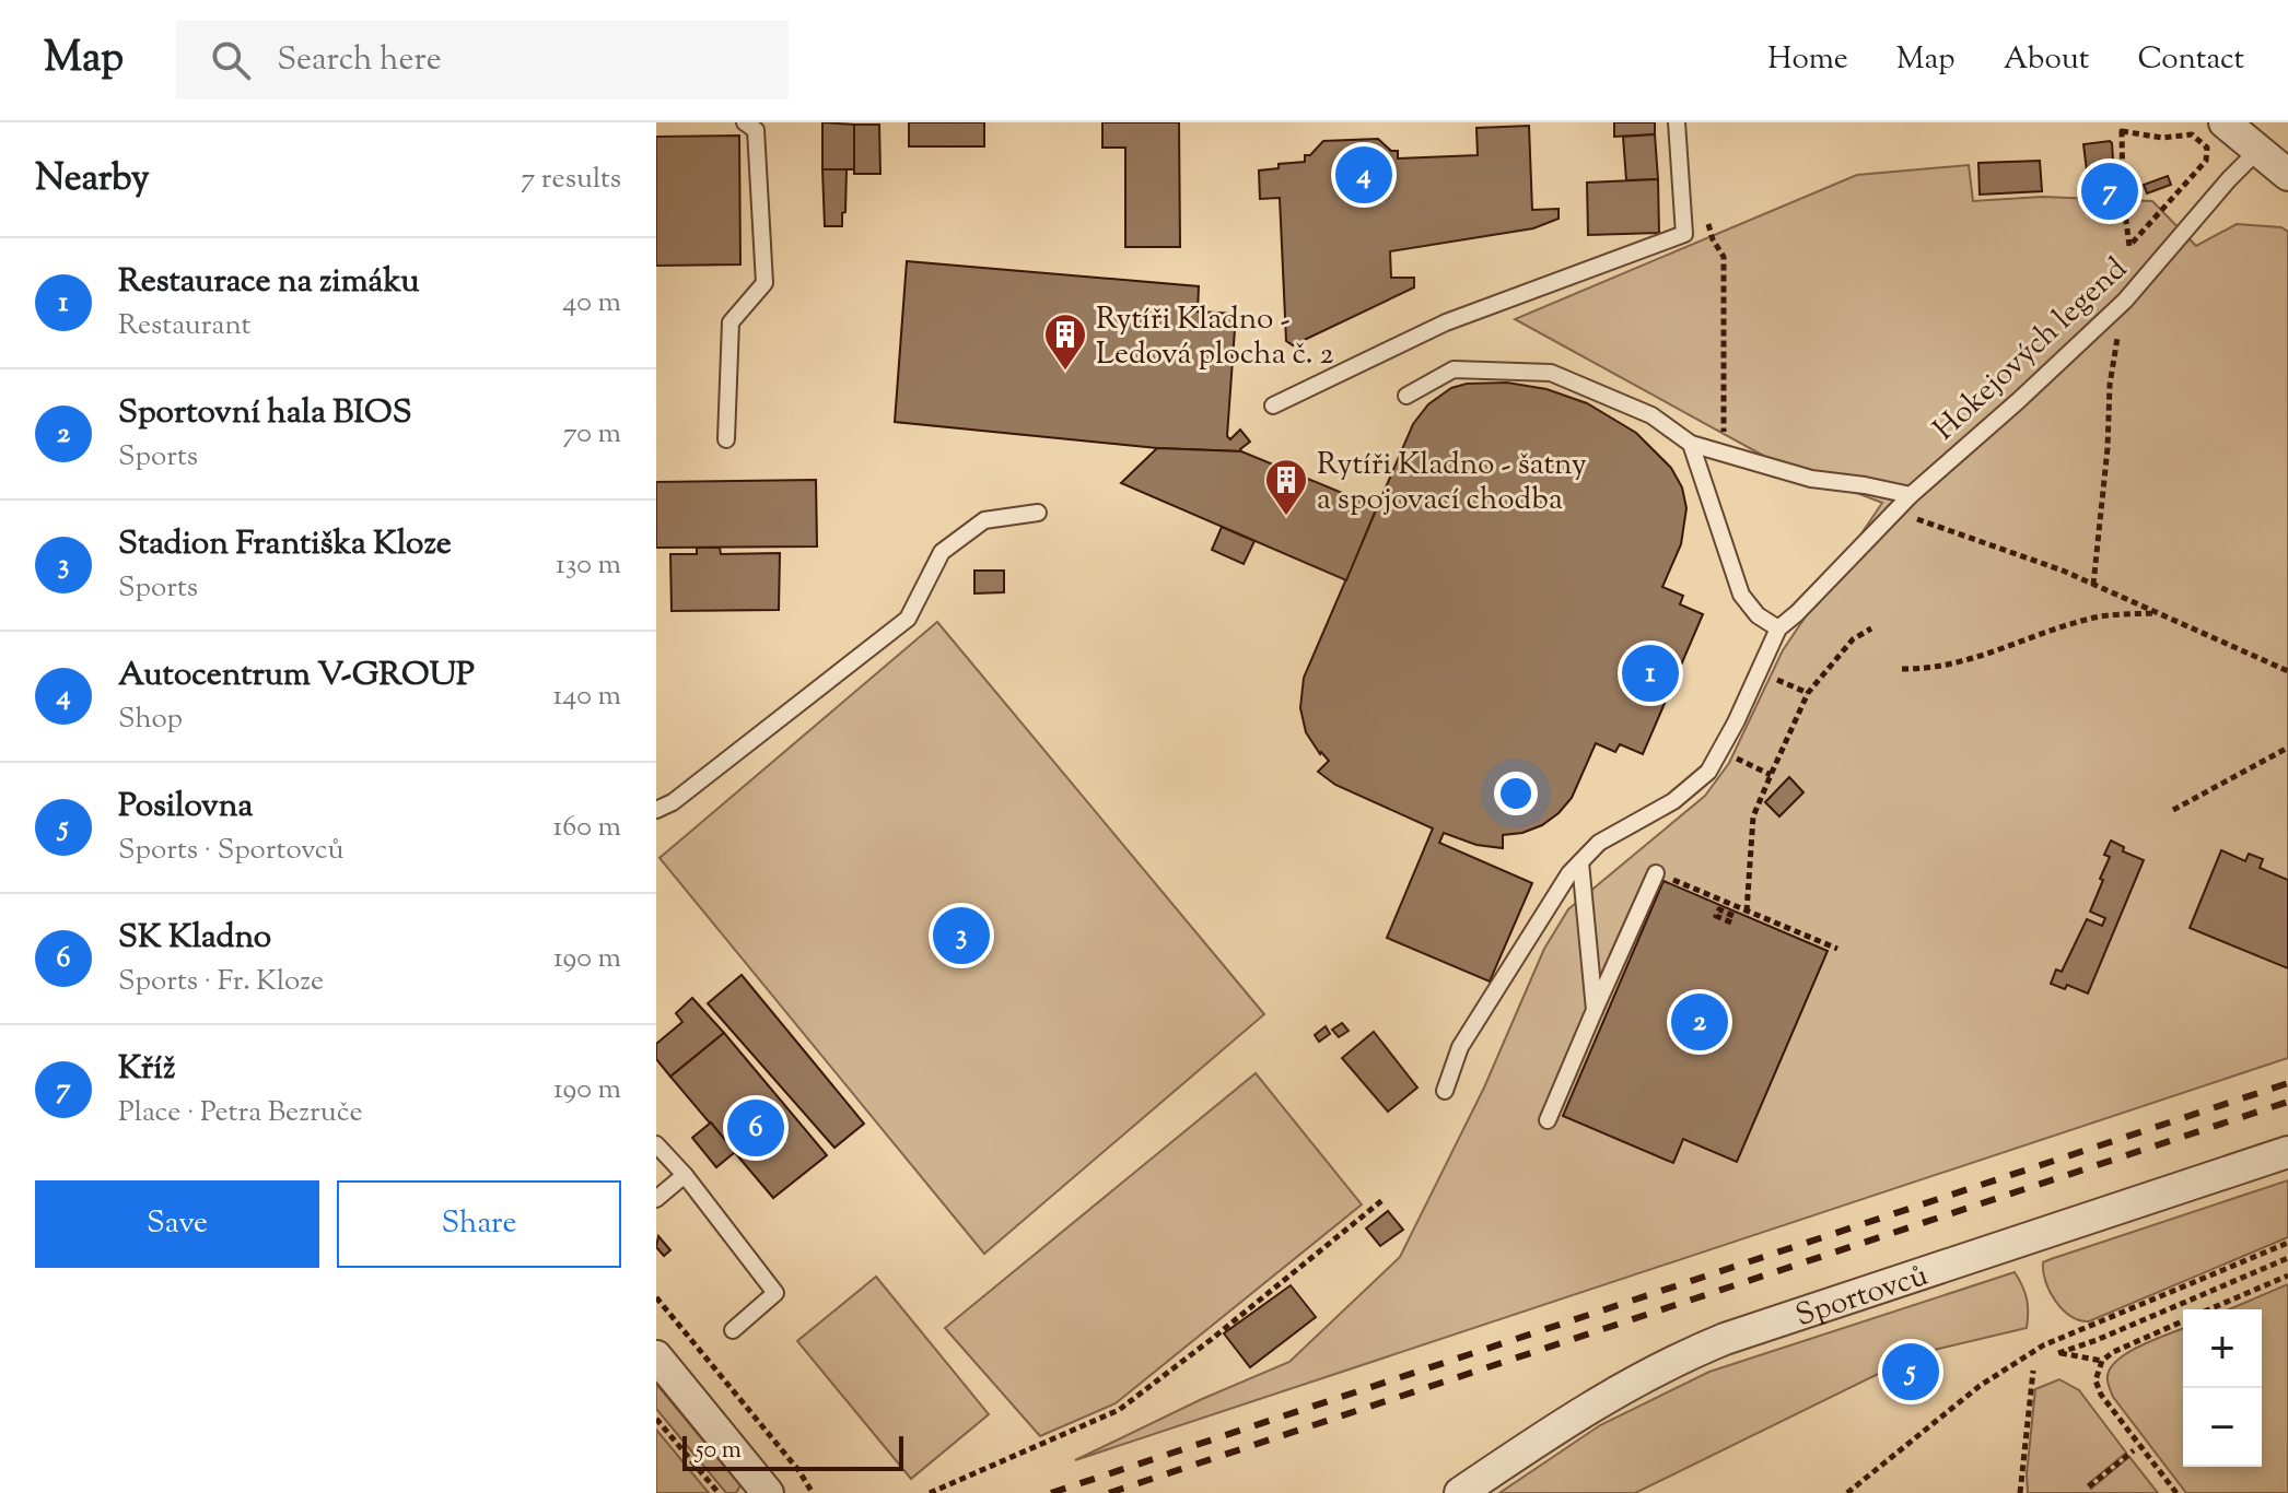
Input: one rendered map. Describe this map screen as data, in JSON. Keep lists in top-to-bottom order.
{
  "streets": {
    "street": ["Sportovců"],
    "lane": ["Hokejových legend"]
  },
  "places": {
    "building": ["Rytíři Kladno - Ledová plocha č. 2", "Rytíři Kladno - šatny a spojovací chodba"]
  },
  "scale_bar": "50 m",
  "page": {
    "header": "Map",
    "search": "Search here",
    "nav": [
      "Home",
      "Map",
      "About",
      "Contact"
    ],
    "heading": ["Nearby", "7 results"],
    "pins": [
      "4",
      "7",
      "1",
      "3",
      "2",
      "6",
      "5"
    ],
    "list": [
      {
        "mark": "1",
        "name": "Restaurace na zimáku",
        "note": "Restaurant",
        "value": "40 m"
      },
      {
        "mark": "2",
        "name": "Sportovní hala BIOS",
        "note": "Sports",
        "value": "70 m"
      },
      {
        "mark": "3",
        "name": "Stadion Františka Kloze",
        "note": "Sports",
        "value": "130 m"
      },
      {
        "mark": "4",
        "name": "Autocentrum V-GROUP",
        "note": "Shop",
        "value": "140 m"
      },
      {
        "mark": "5",
        "name": "Posilovna",
        "note": "Sports · Sportovců",
        "value": "160 m"
      },
      {
        "mark": "6",
        "name": "SK Kladno",
        "note": "Sports · Fr. Kloze",
        "value": "190 m"
      },
      {
        "mark": "7",
        "name": "Kříž",
        "note": "Place · Petra Bezruče",
        "value": "190 m"
      }
    ],
    "buttons": ["Save", "Share"],
    "map_buttons": ["+", "−"],
    "scale": "50 m"
  }
}
